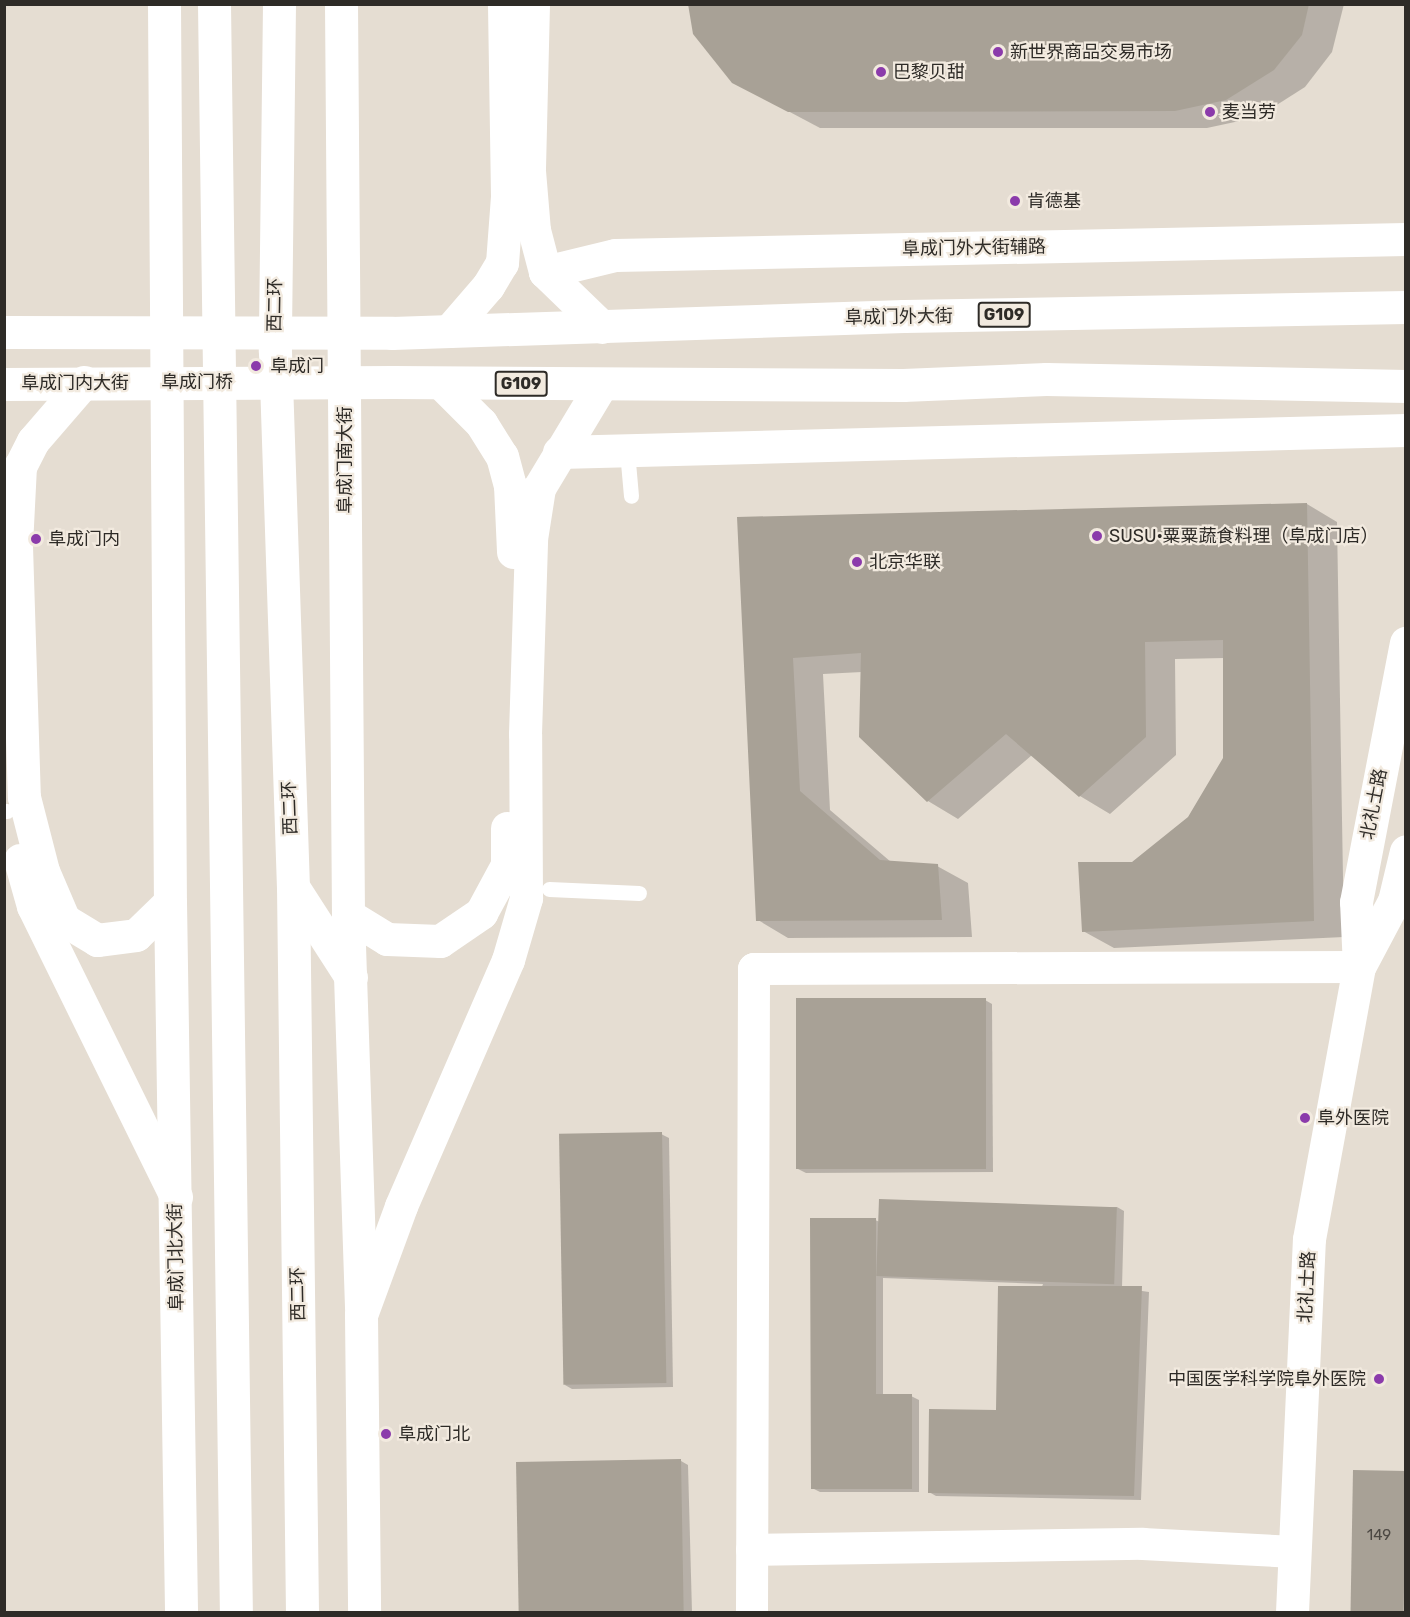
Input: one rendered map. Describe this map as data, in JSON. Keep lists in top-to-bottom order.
{
  "streets": {
    "main road": [
      "阜成门外大街辅路",
      "西二环",
      "G109",
      "阜成门外大街",
      "阜成门桥",
      "阜成门内大街",
      "阜成门南大街",
      "北礼士路",
      "阜成门北大街"
    ]
  },
  "crossings": [
    ["G109", "阜成门桥"],
    ["阜成门桥", "阜成门内大街"]
  ],
  "places": [
    "新世界商品交易市场",
    "巴黎贝甜",
    "麦当劳",
    "肯德基",
    "阜成门",
    "SUSU·粟粟蔬食料理（阜成门店）",
    "阜成门内",
    "北京华联",
    "阜外医院",
    "中国医学科学院阜外医院",
    "阜成门北"
  ],
  "house_numbers": ["149"]
}
